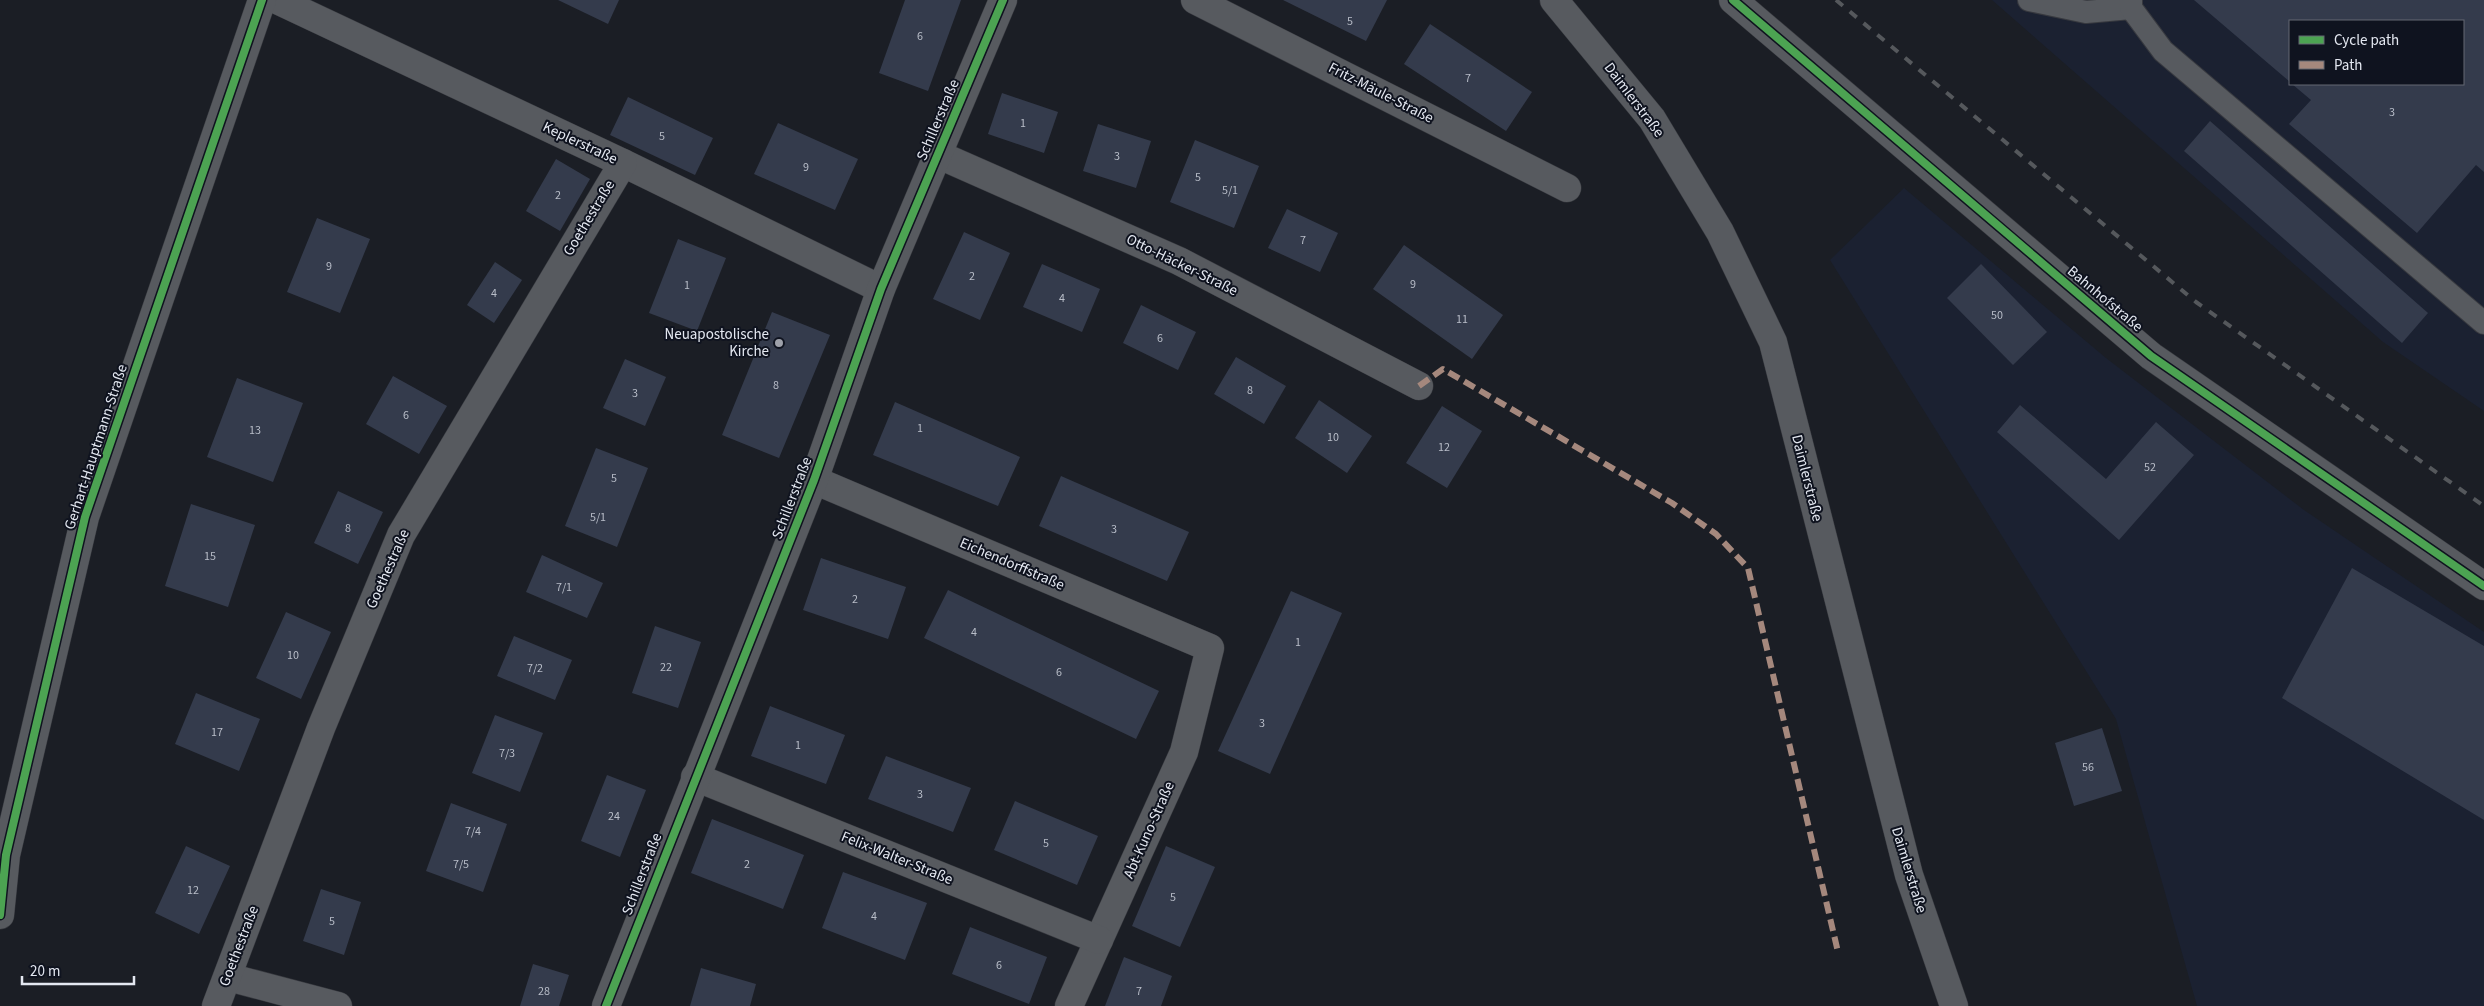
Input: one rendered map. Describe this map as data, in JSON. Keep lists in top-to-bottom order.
{
  "streets": {
    "street": [
      "Fritz-Mäule-Straße",
      "Daimlerstraße",
      "Schillerstraße",
      "Keplerstraße",
      "Goethestraße",
      "Otto-Häcker-Straße",
      "Bahnhofstraße",
      "Gerhart-Hauptmann-Straße",
      "Eichendorffstraße",
      "Abt-Kuno-Straße",
      "Felix-Walter-Straße"
    ]
  },
  "crossings": [
    ["Schillerstraße", "Keplerstraße"],
    ["Schillerstraße", "Otto-Häcker-Straße"],
    ["Schillerstraße", "Eichendorffstraße"],
    ["Schillerstraße", "Felix-Walter-Straße"],
    ["Keplerstraße", "Goethestraße"],
    ["Eichendorffstraße", "Abt-Kuno-Straße"],
    ["Abt-Kuno-Straße", "Felix-Walter-Straße"]
  ],
  "places": ["Neuapostolische Kirche"],
  "house_numbers": [
    "5",
    "6",
    "7",
    "3",
    "1",
    "5",
    "3",
    "9",
    "5",
    "5/1",
    "2",
    "7",
    "9",
    "2",
    "9",
    "1",
    "4",
    "4",
    "50",
    "11",
    "6",
    "8",
    "8",
    "3",
    "6",
    "1",
    "13",
    "10",
    "12",
    "52",
    "5",
    "5/1",
    "8",
    "3",
    "15",
    "7/1",
    "2",
    "4",
    "1",
    "10",
    "22",
    "7/2",
    "6",
    "3",
    "17",
    "1",
    "7/3",
    "56",
    "3",
    "24",
    "7/4",
    "5",
    "7/5",
    "2",
    "12",
    "5",
    "4",
    "5",
    "6",
    "28",
    "7"
  ],
  "legend": ["Cycle path", "Path"],
  "scale_bar": "20 m"
}
